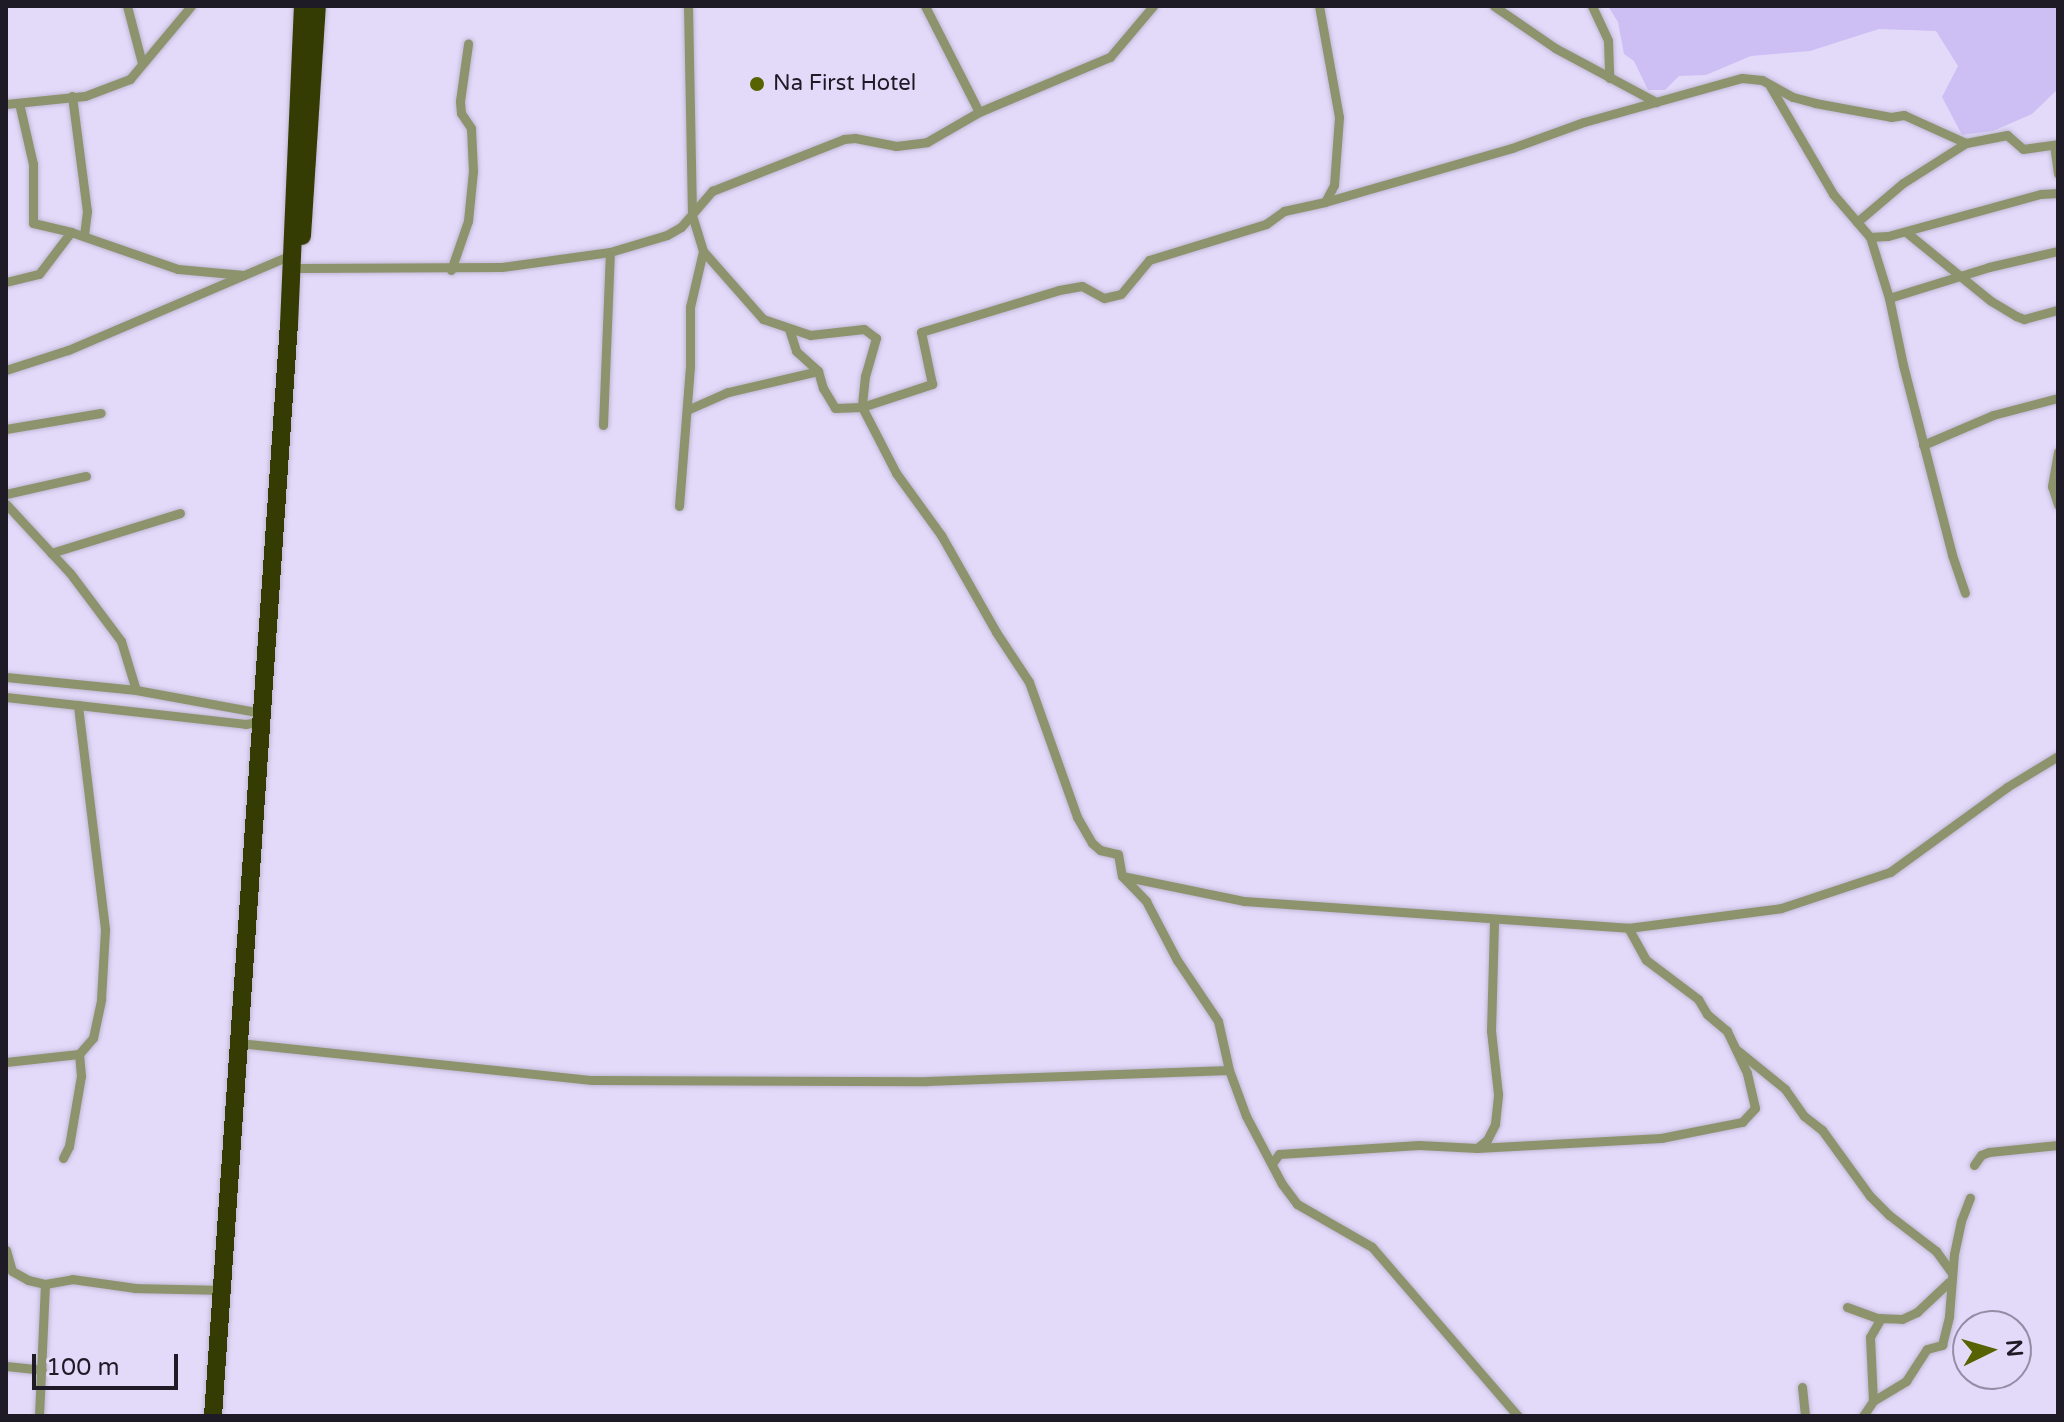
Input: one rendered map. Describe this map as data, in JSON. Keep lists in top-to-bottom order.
{
  "places": ["Na First Hotel"],
  "scale_bar": "100 m",
  "north": "right"
}
